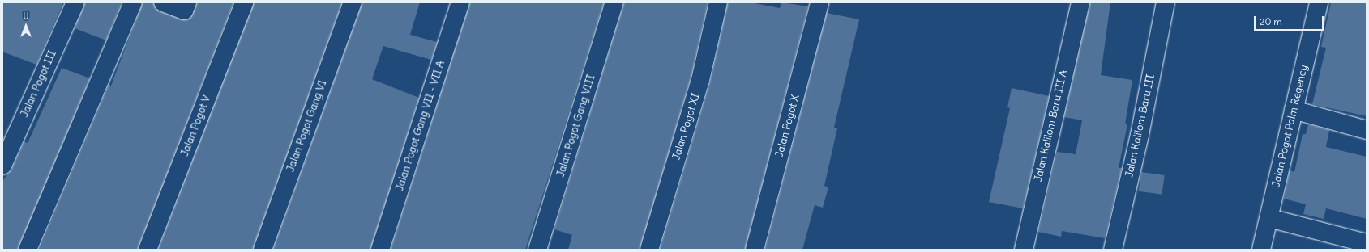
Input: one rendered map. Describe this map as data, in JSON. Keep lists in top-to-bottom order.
{
  "streets": {
    "street": [
      "Jalan Pogot III",
      "Jalan Pogot V",
      "Jalan Pogot Gang VI",
      "Jalan Pogot Gang VII - VII A",
      "Jalan Pogot Gang VIII",
      "Jalan Pogot X",
      "Jalan Kalilom Baru III A",
      "Jalan Kalilom Baru III",
      "Jalan Pogot Palm Regency",
      "Jalan Pogot XI"
    ]
  },
  "scale_bar": "20 m",
  "north": "top"
}
